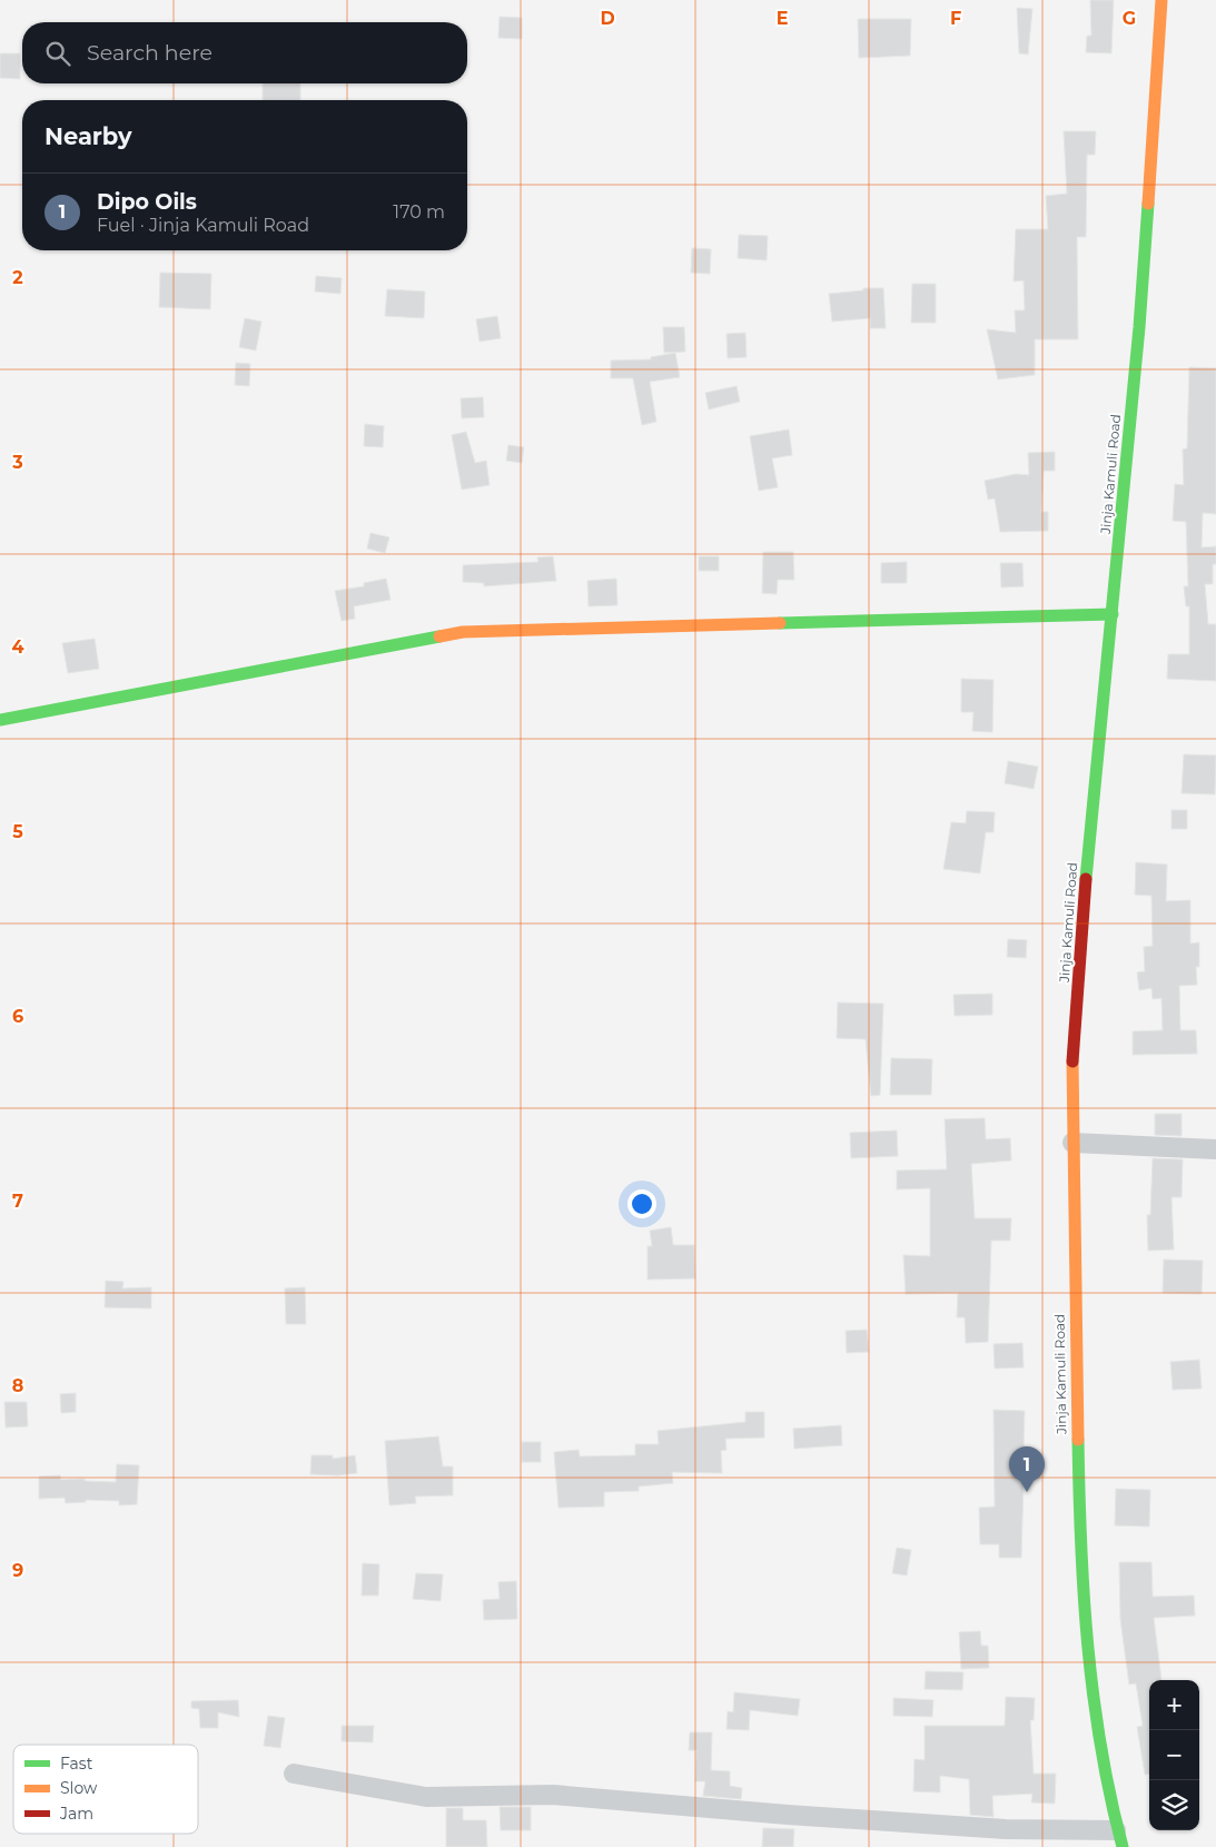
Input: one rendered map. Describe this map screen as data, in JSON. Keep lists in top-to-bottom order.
{
  "streets": {
    "main road": ["Jinja Kamuli Road"]
  },
  "legend": ["Fast", "Slow", "Jam"],
  "page": {
    "search": "Search here",
    "heading": "Nearby",
    "list": [
      {
        "mark": "1",
        "name": "Dipo Oils",
        "note": "Fuel · Jinja Kamuli Road",
        "value": "170 m"
      }
    ],
    "pins": "1",
    "map_buttons": ["+", "−"]
  },
  "grid": {
    "columns": [
      "D",
      "E",
      "F",
      "G"
    ],
    "rows": [
      "2",
      "3",
      "4",
      "5",
      "6",
      "7",
      "8",
      "9"
    ]
  }
}
